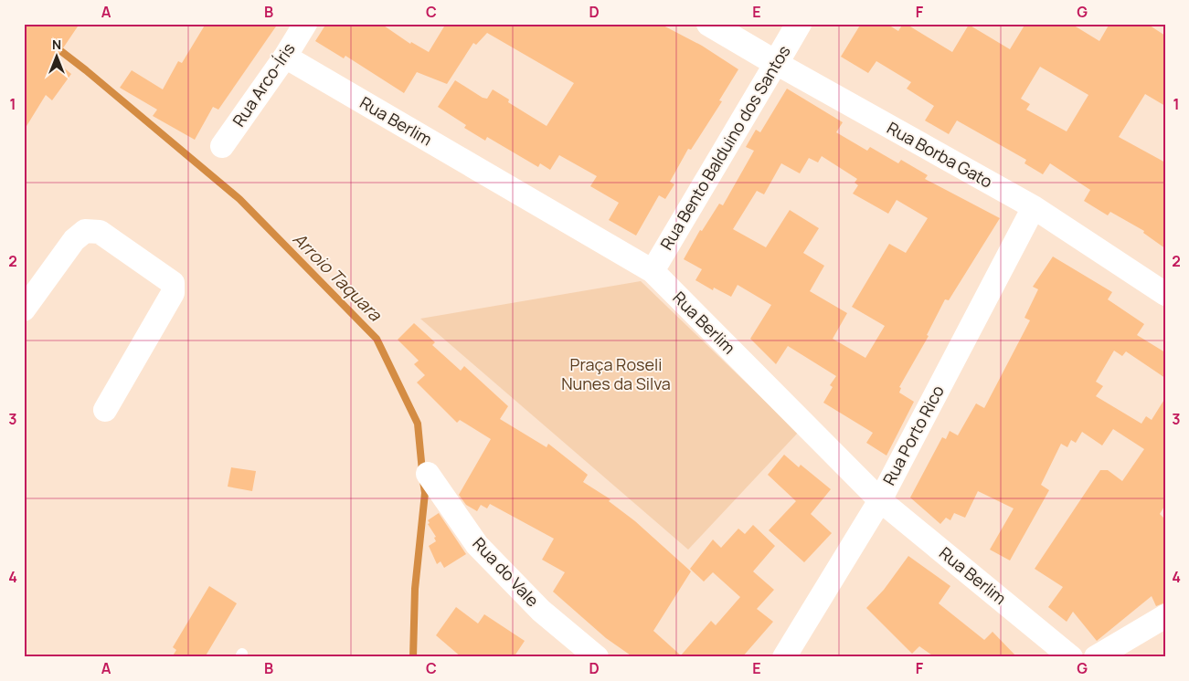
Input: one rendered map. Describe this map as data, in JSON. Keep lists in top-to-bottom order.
{
  "streets": {
    "street": [
      "Rua Arco-Íris",
      "Rua Berlim",
      "Rua Bento Balduino dos Santos",
      "Rua Borba Gato",
      "Rua Porto Rico",
      "Rua do Vale"
    ]
  },
  "crossings": [
    ["Rua Arco-Íris", "Rua Berlim"],
    ["Rua Berlim", "Rua Bento Balduino dos Santos"],
    ["Rua Berlim", "Rua Porto Rico"],
    ["Rua Bento Balduino dos Santos", "Rua Borba Gato"],
    ["Rua Borba Gato", "Rua Porto Rico"]
  ],
  "water": ["Arroio Taquara"],
  "parks": ["Praça Roseli Nunes da Silva"],
  "north": "top",
  "grid": {
    "columns": [
      "A",
      "B",
      "C",
      "D",
      "E",
      "F",
      "G"
    ],
    "rows": [
      "1",
      "2",
      "3",
      "4"
    ]
  }
}
